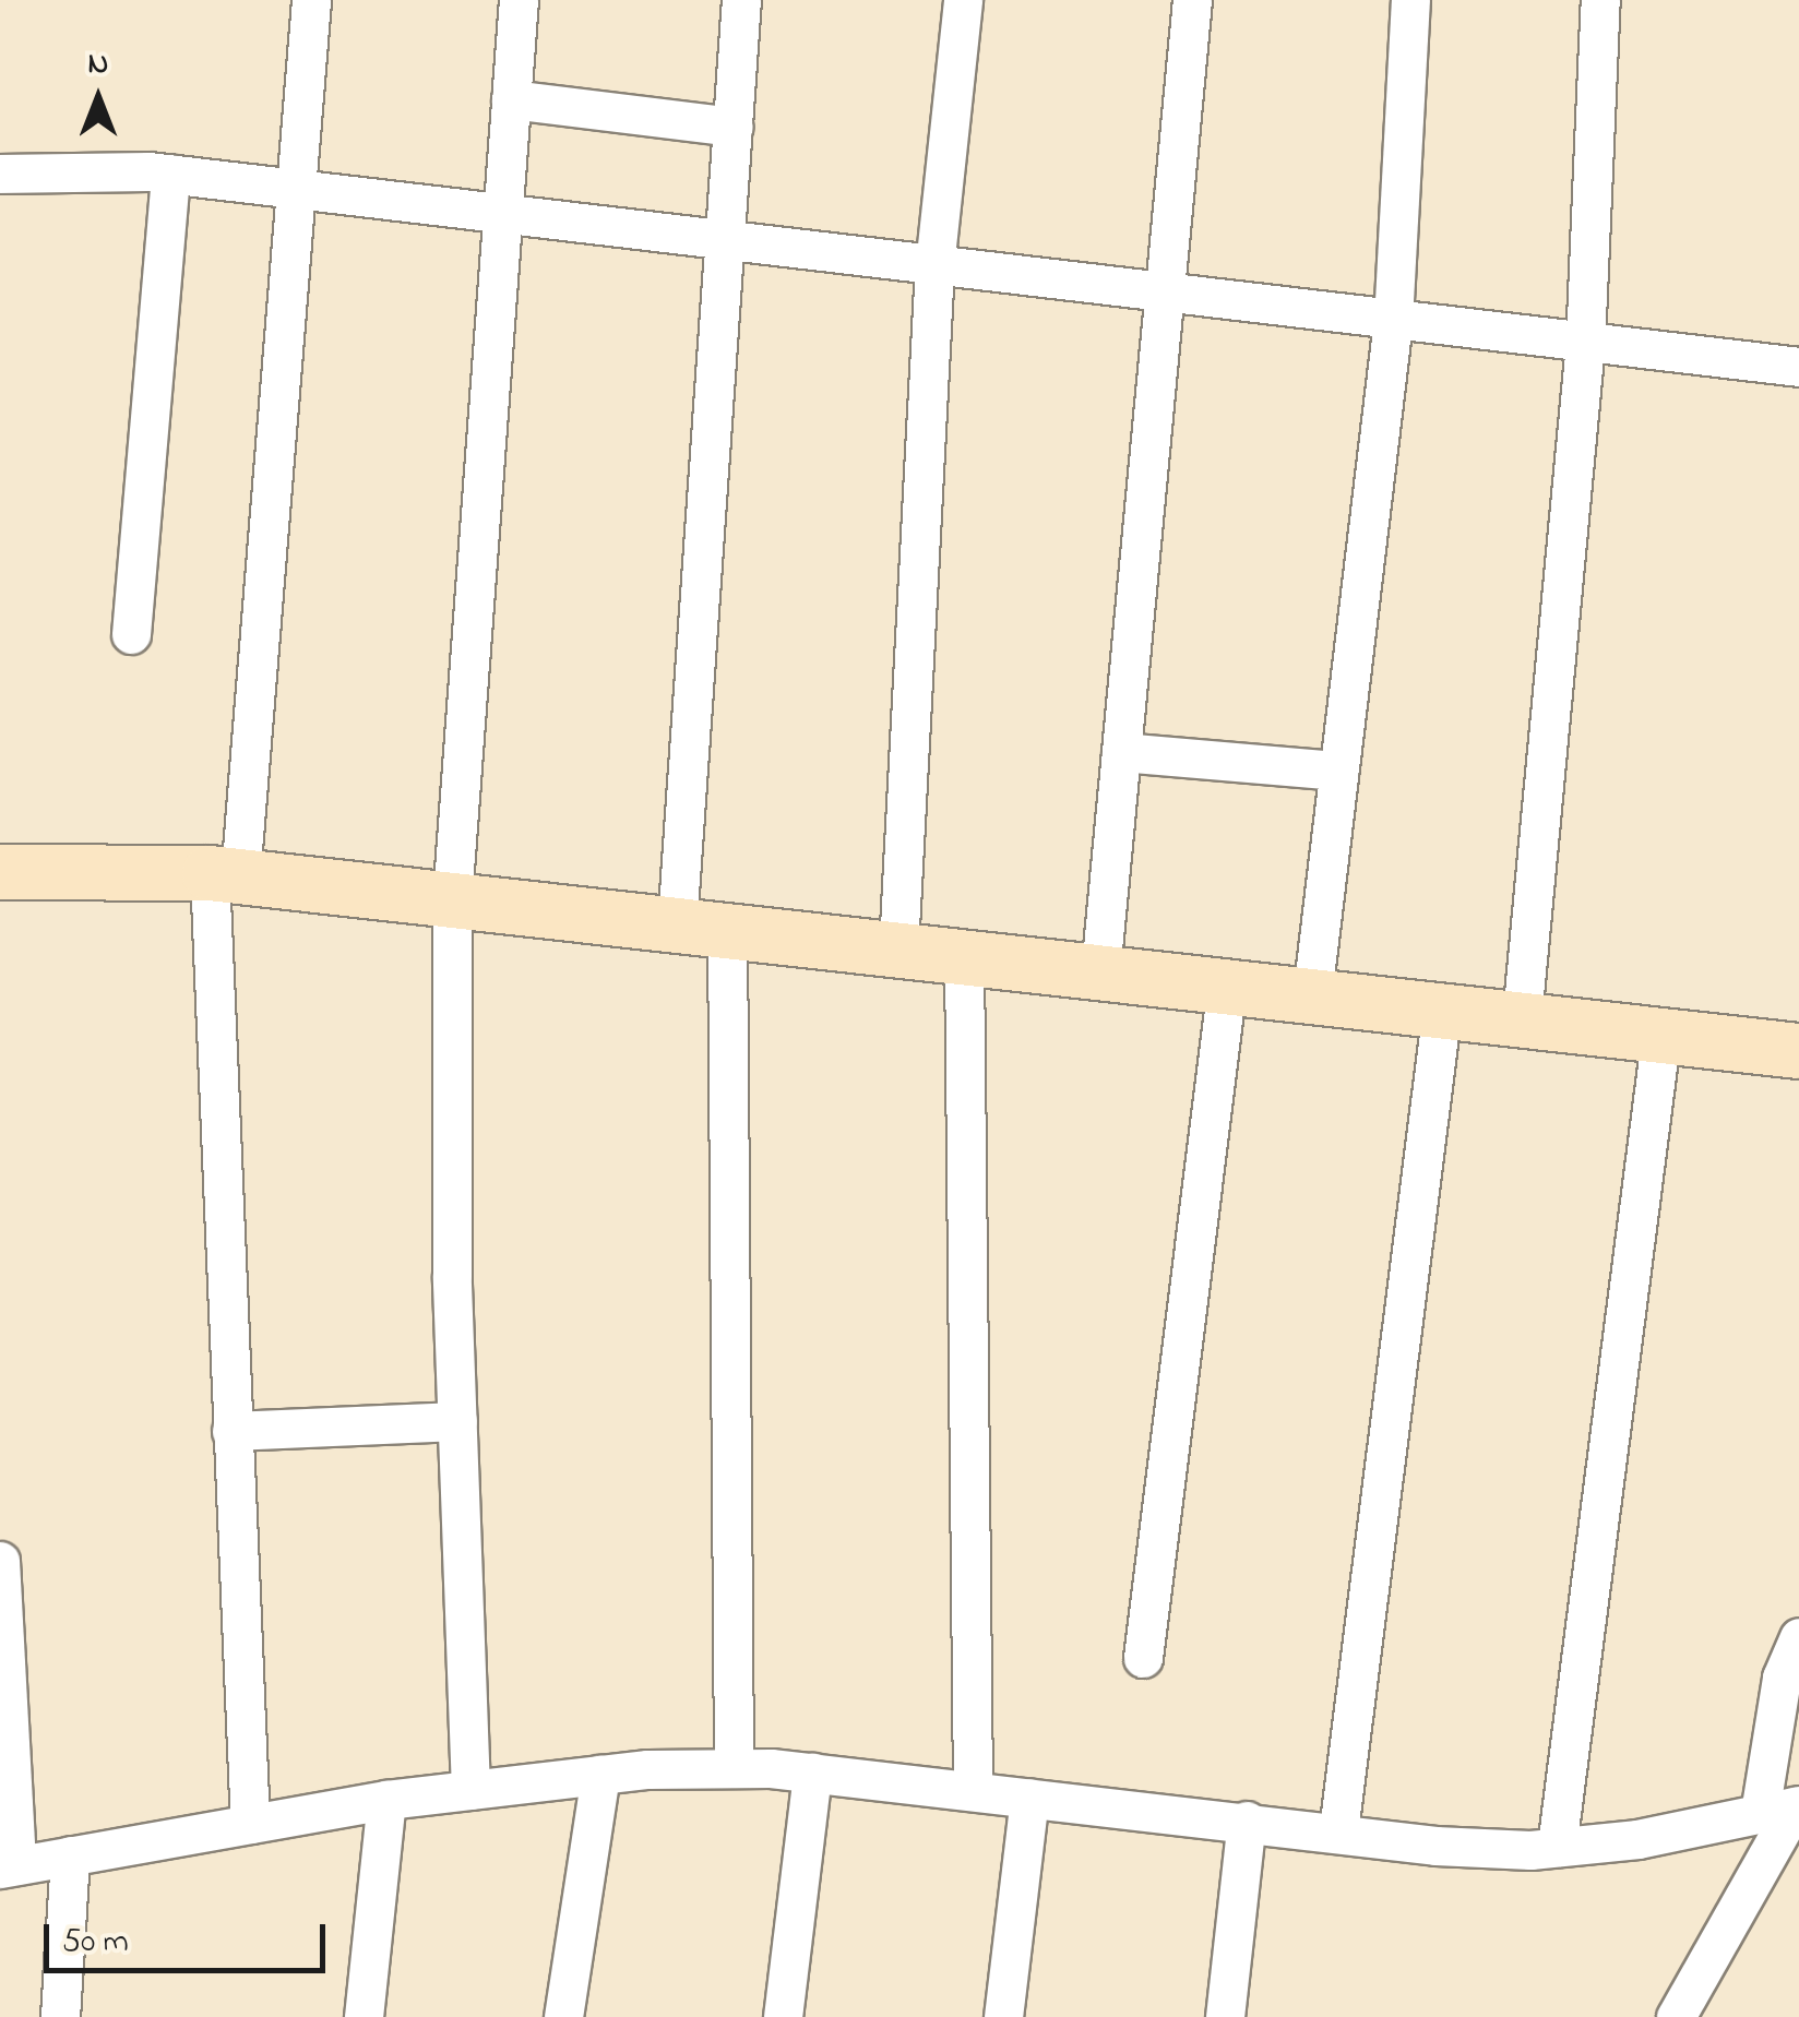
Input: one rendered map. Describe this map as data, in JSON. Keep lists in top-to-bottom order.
{
  "scale_bar": "50 m",
  "north": "top"
}
